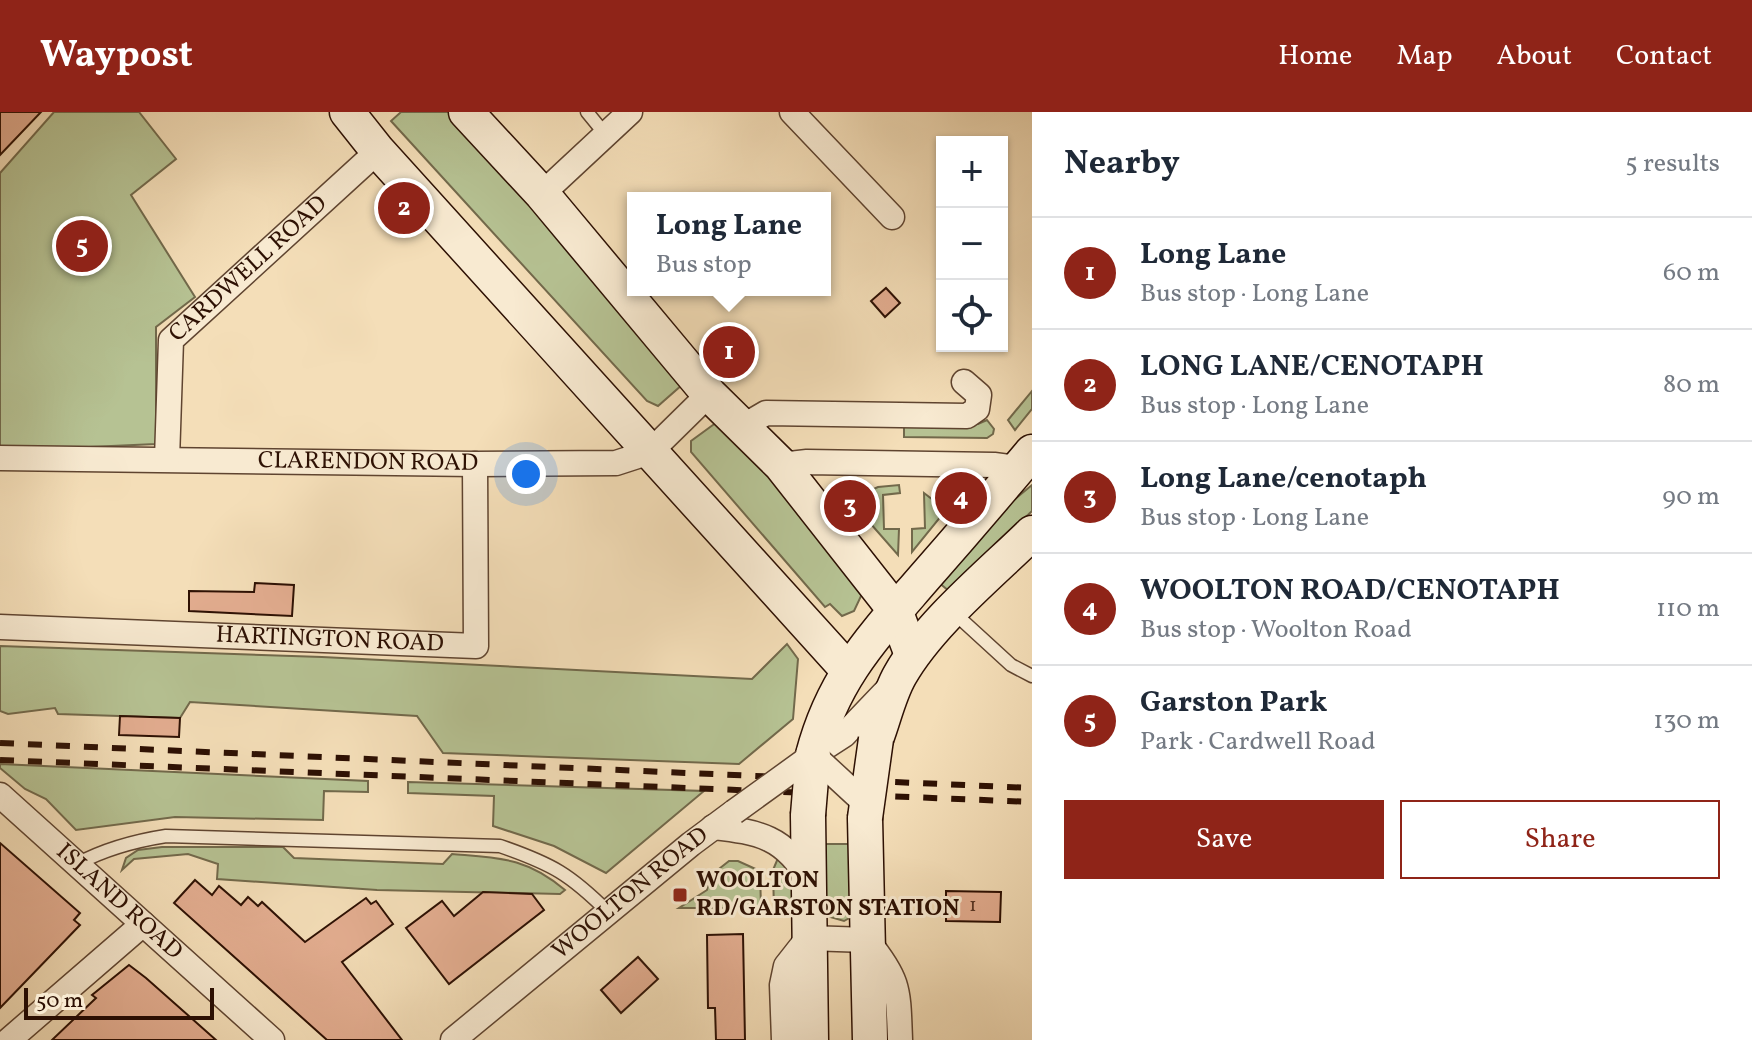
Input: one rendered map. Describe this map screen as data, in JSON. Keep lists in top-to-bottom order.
{
  "streets": {
    "street": [
      "CARDWELL ROAD",
      "CLARENDON ROAD",
      "HARTINGTON ROAD",
      "WOOLTON ROAD",
      "ISLAND ROAD"
    ]
  },
  "crossings": [
    ["CARDWELL ROAD", "CLARENDON ROAD"],
    ["CLARENDON ROAD", "HARTINGTON ROAD"]
  ],
  "places": {
    "transit": ["WOOLTON RD/GARSTON STATION"]
  },
  "house_numbers": ["1"],
  "scale_bar": "50 m",
  "page": {
    "header": "Waypost",
    "nav": [
      "Home",
      "Map",
      "About",
      "Contact"
    ],
    "heading": ["Nearby", "5 results"],
    "map_buttons": ["+", "−"],
    "pins": [
      "2",
      "5",
      "1",
      "4",
      "3"
    ],
    "popup": ["Long Lane", "Bus stop"],
    "list": [
      {
        "mark": "1",
        "name": "Long Lane",
        "note": "Bus stop · Long Lane",
        "value": "60 m"
      },
      {
        "mark": "2",
        "name": "LONG LANE/CENOTAPH",
        "note": "Bus stop · Long Lane",
        "value": "80 m"
      },
      {
        "mark": "3",
        "name": "Long Lane/cenotaph",
        "note": "Bus stop · Long Lane",
        "value": "90 m"
      },
      {
        "mark": "4",
        "name": "WOOLTON ROAD/CENOTAPH",
        "note": "Bus stop · Woolton Road",
        "value": "110 m"
      },
      {
        "mark": "5",
        "name": "Garston Park",
        "note": "Park · Cardwell Road",
        "value": "130 m"
      }
    ],
    "buttons": ["Save", "Share"],
    "scale": "50 m"
  }
}
